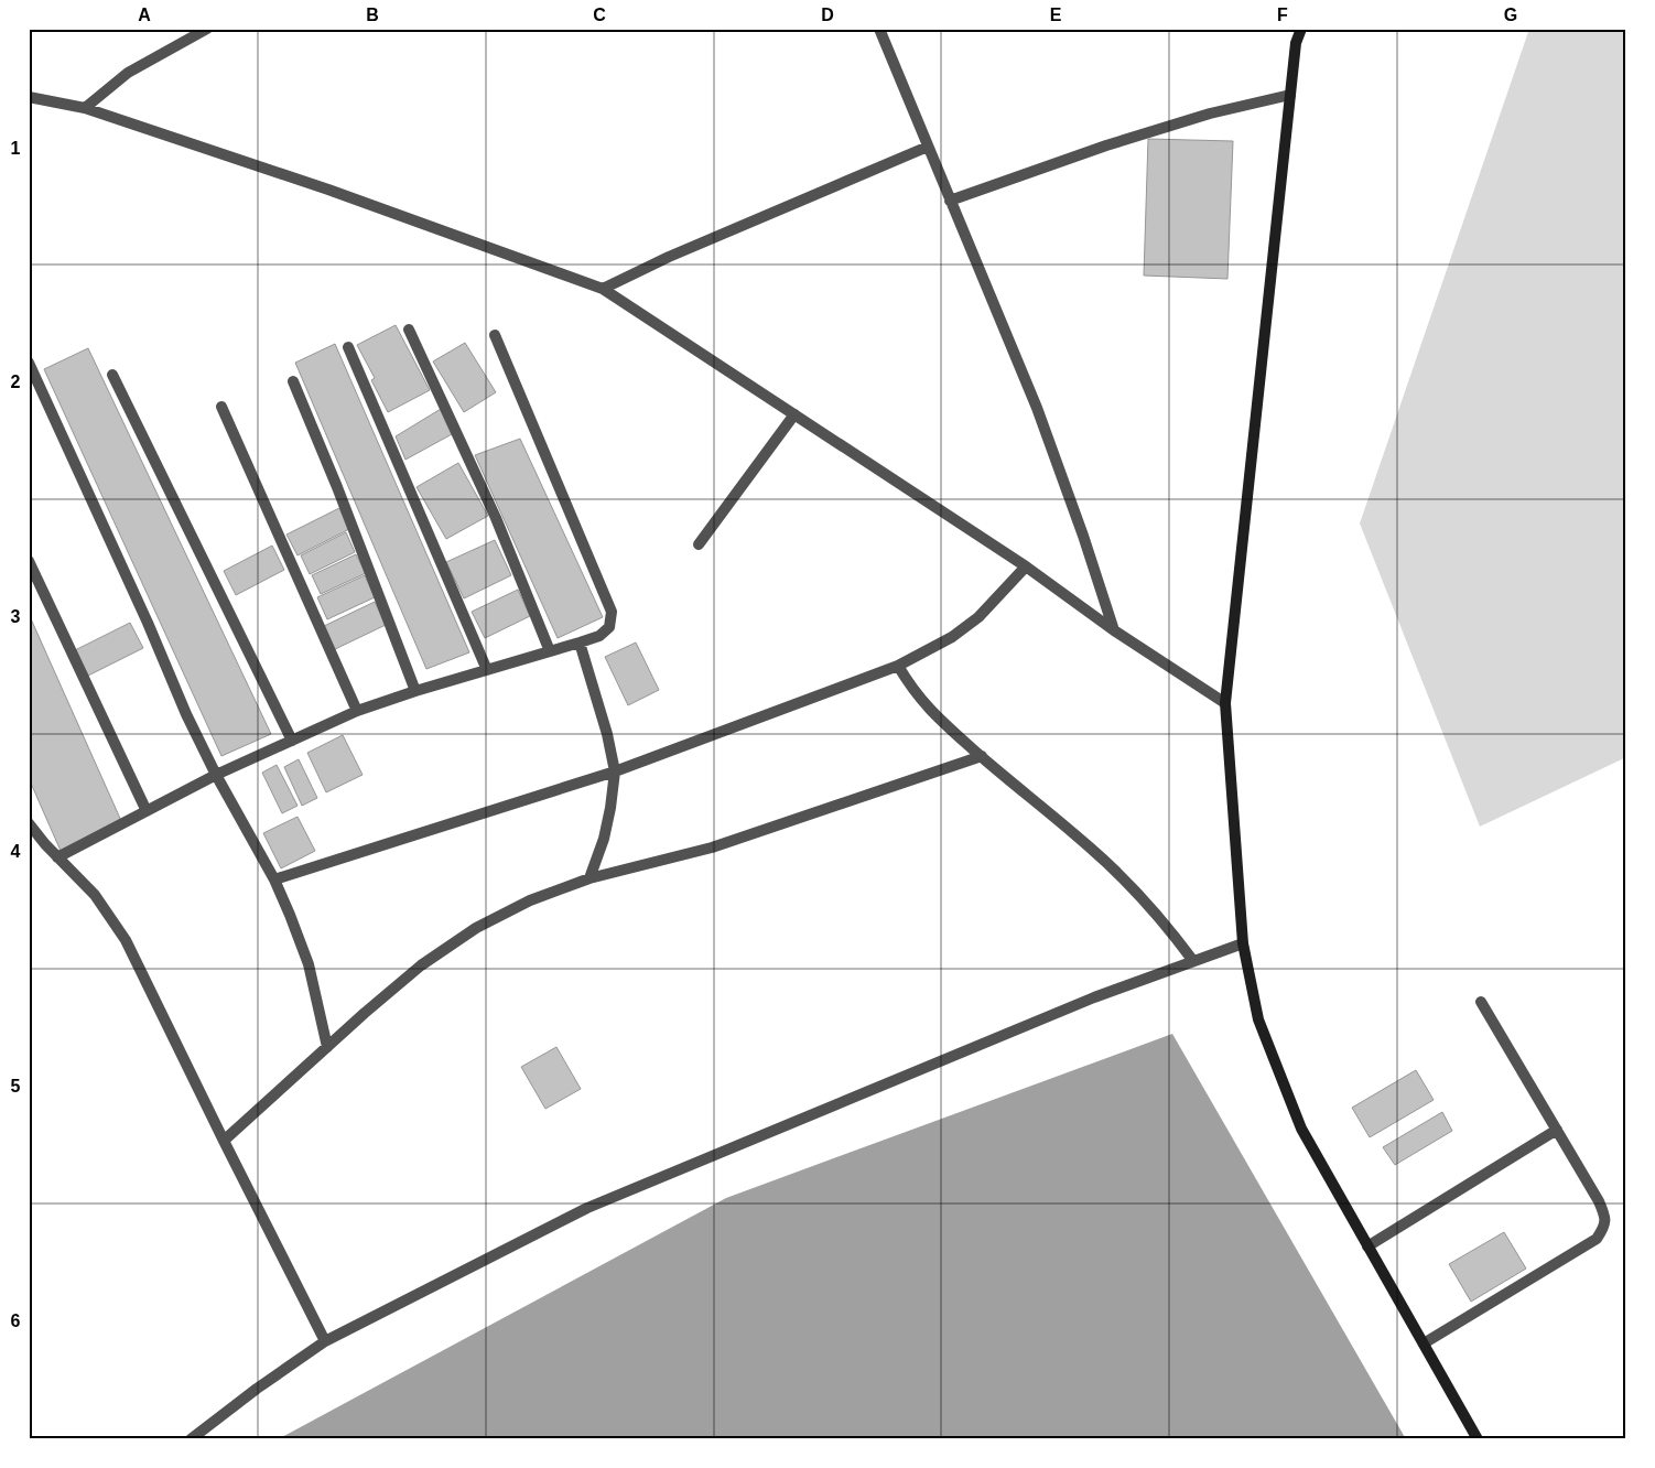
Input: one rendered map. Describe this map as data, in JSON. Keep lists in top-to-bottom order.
{
  "grid": {
    "columns": [
      "A",
      "B",
      "C",
      "D",
      "E",
      "F",
      "G"
    ],
    "rows": [
      "1",
      "2",
      "3",
      "4",
      "5",
      "6"
    ]
  }
}
